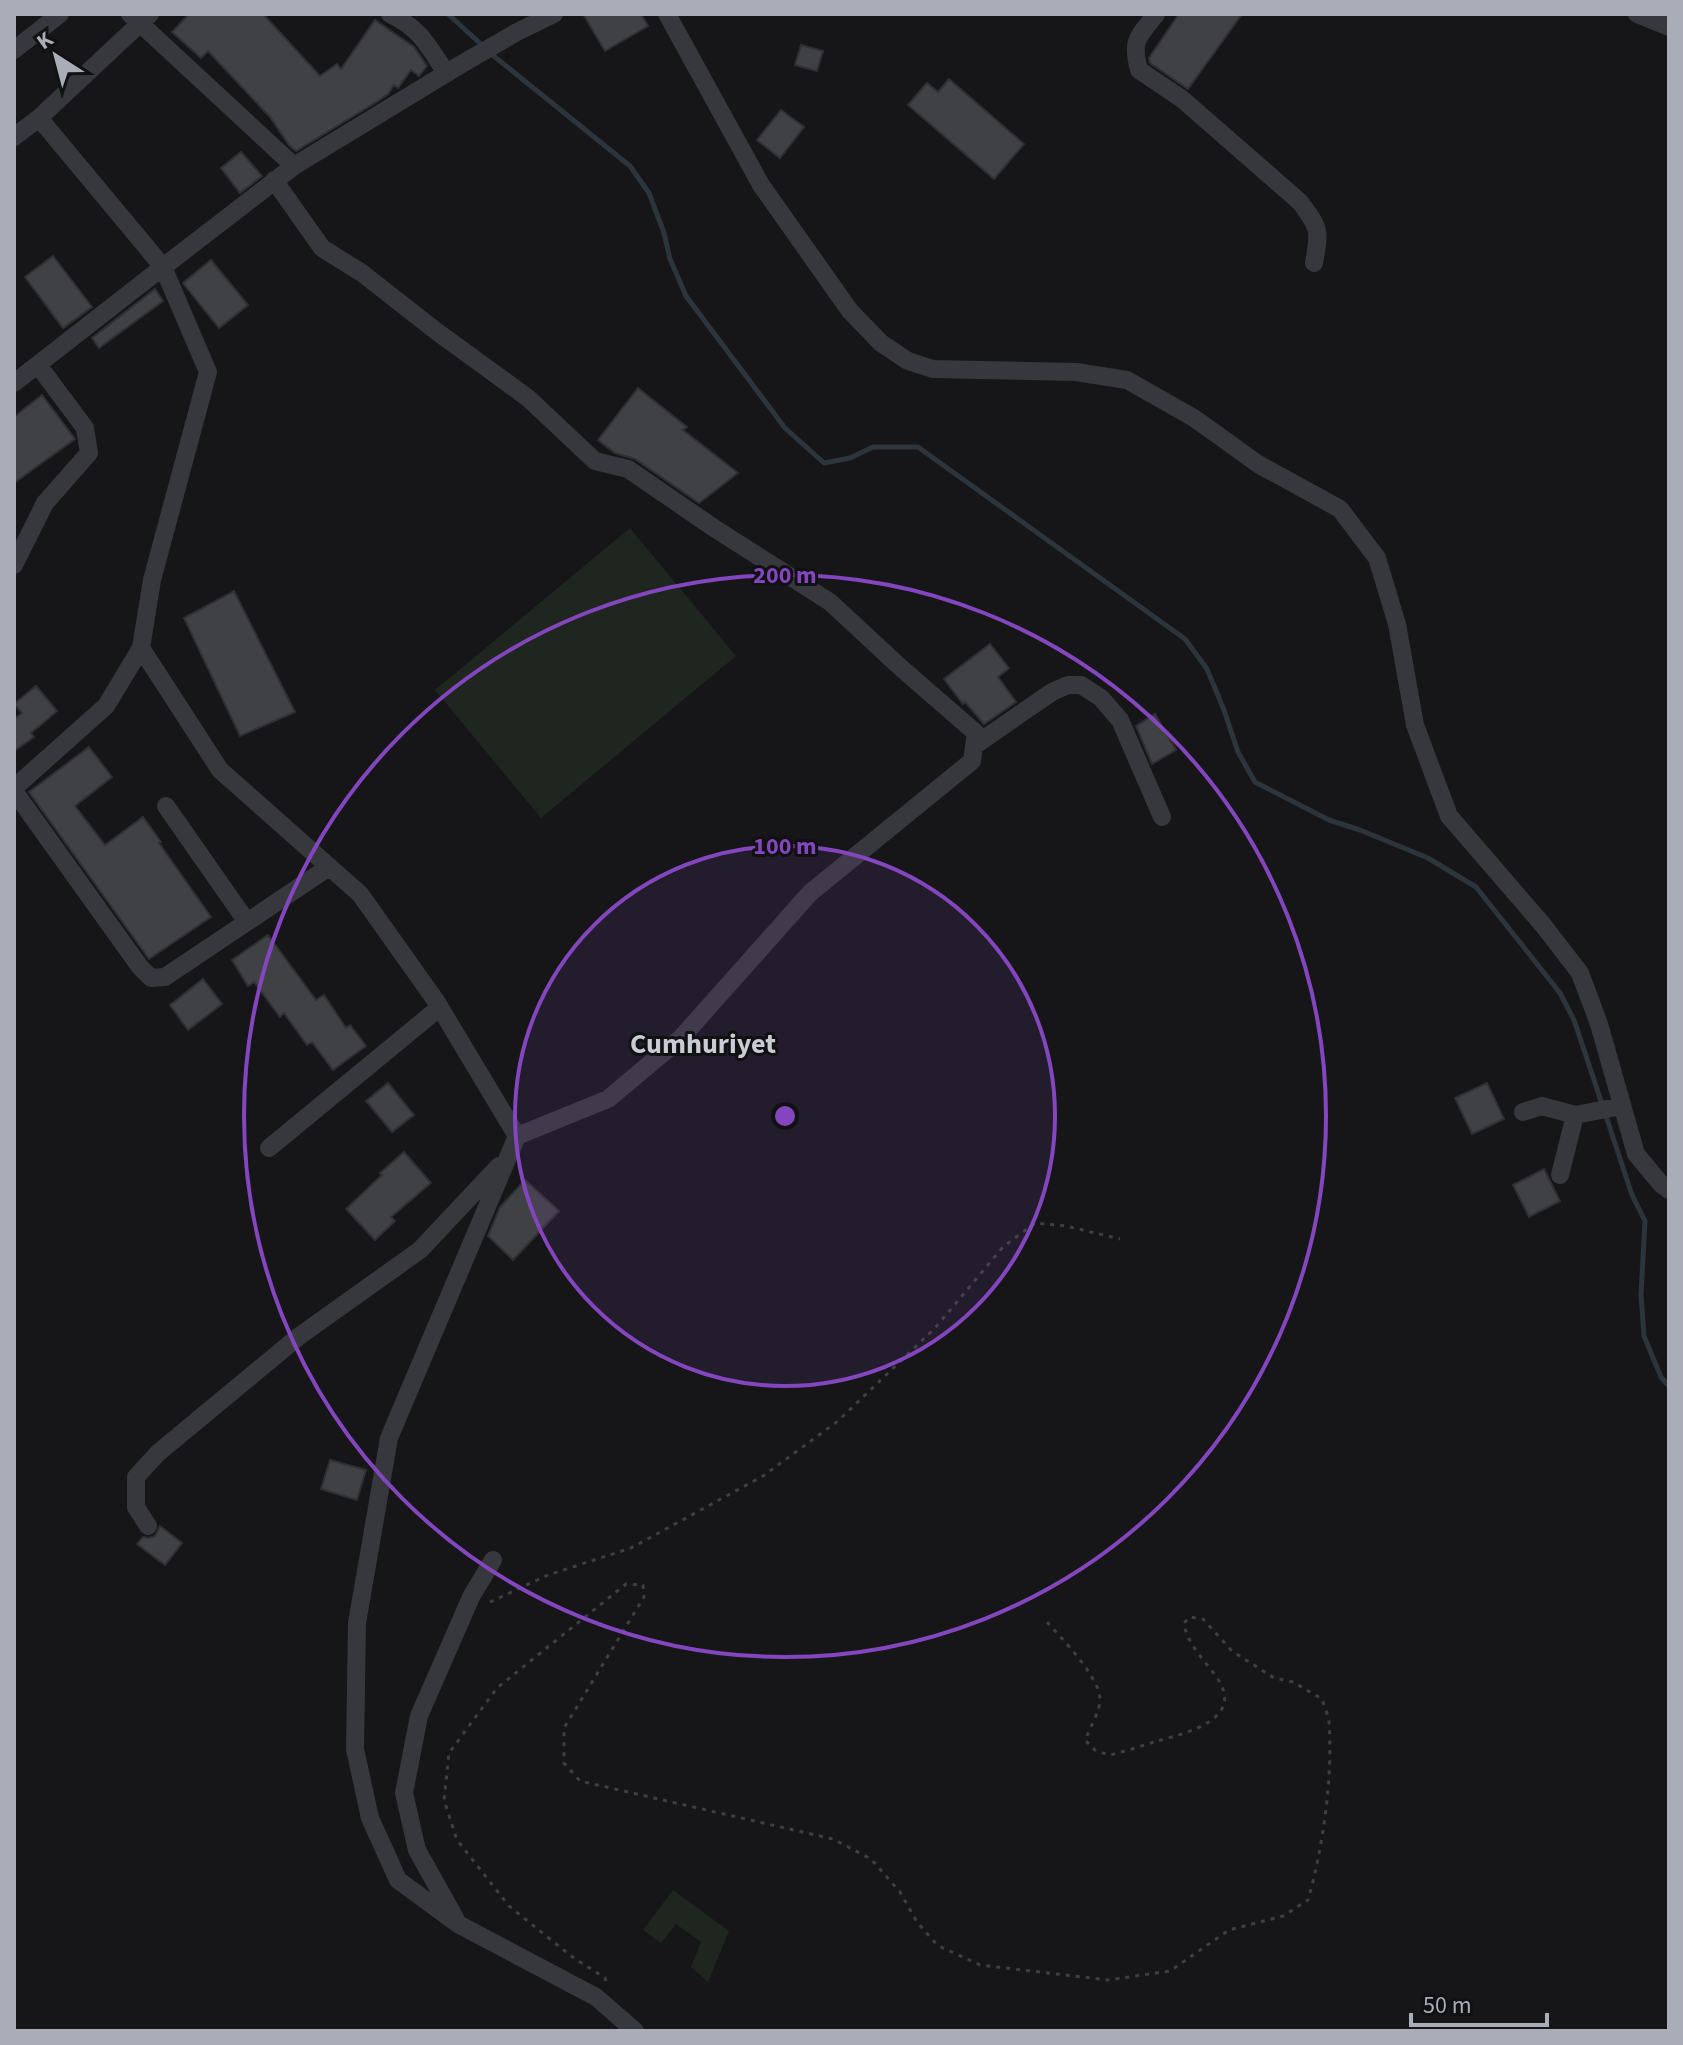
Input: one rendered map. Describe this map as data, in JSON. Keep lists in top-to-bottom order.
{
  "districts": ["Cumhuriyet"],
  "scale_bar": "50 m",
  "north": "top left",
  "rings": ["200 m", "100 m"]
}
